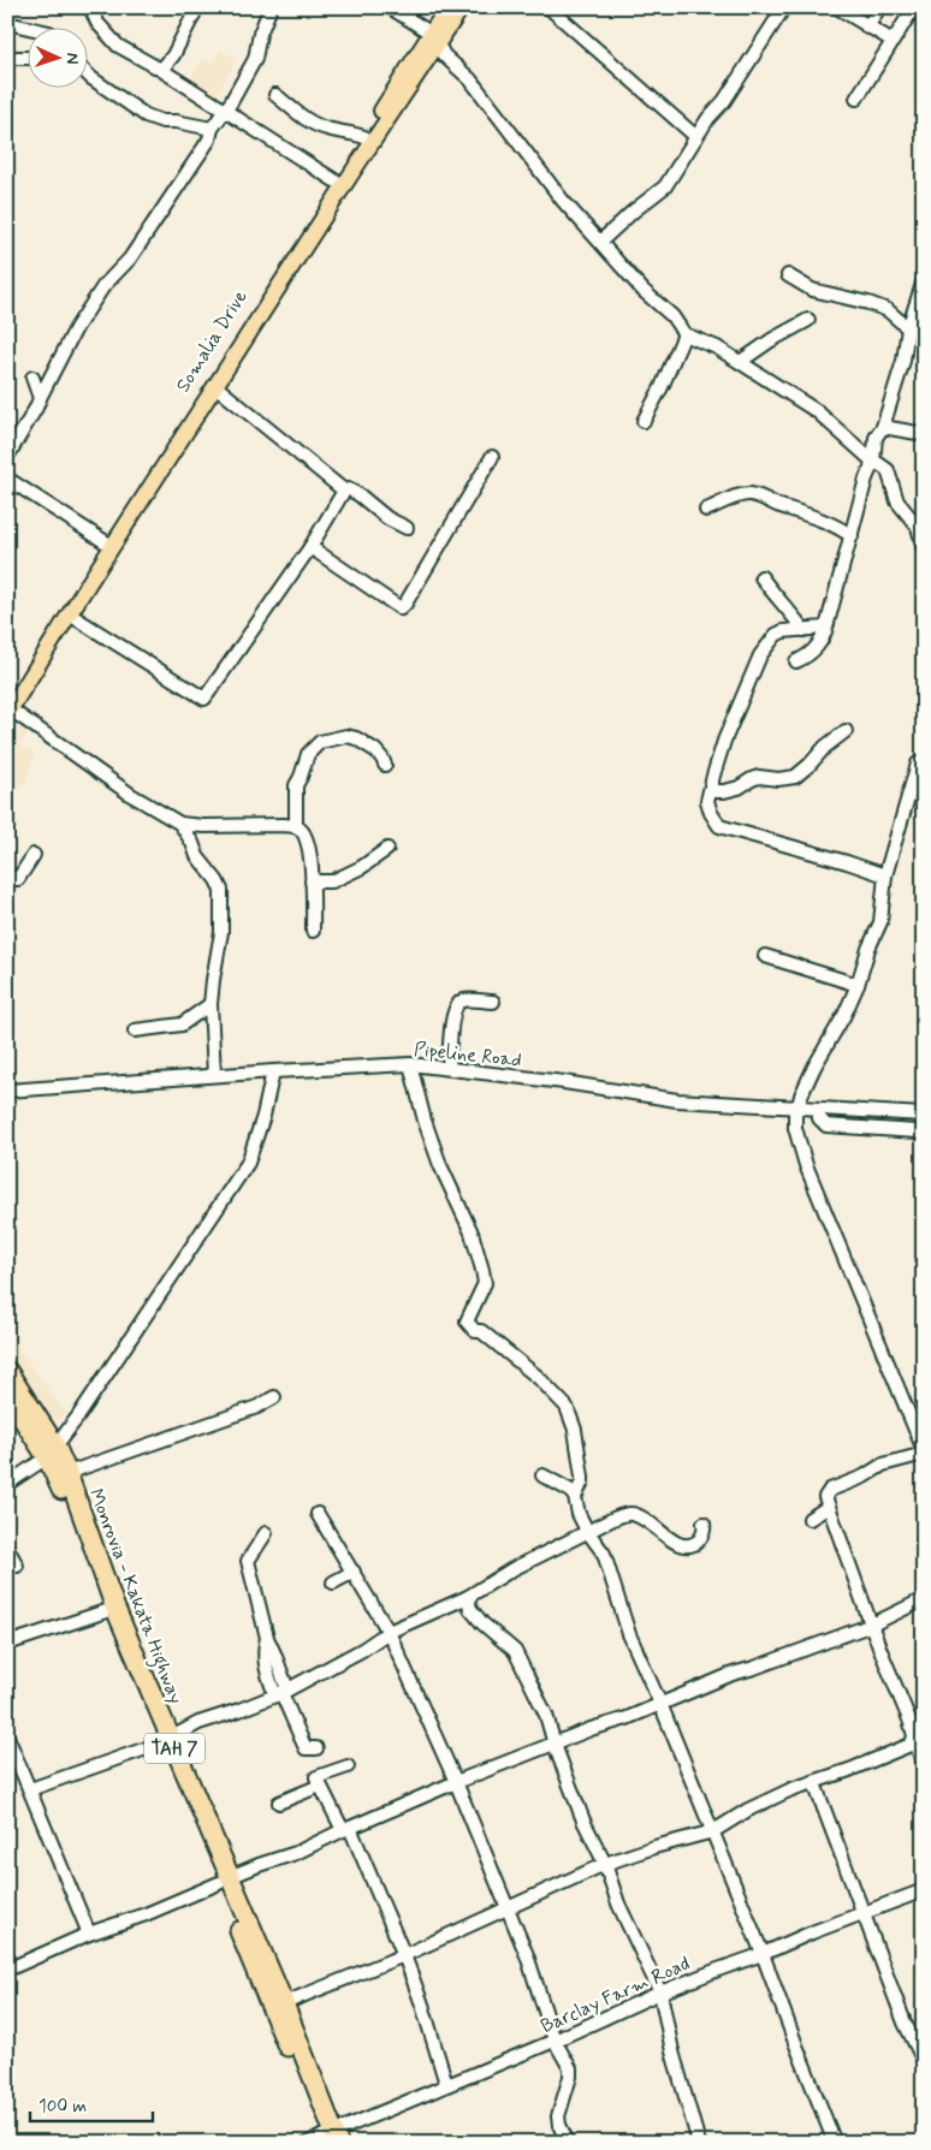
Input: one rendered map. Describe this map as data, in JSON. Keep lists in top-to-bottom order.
{
  "streets": {
    "highway": ["Monrovia - Kakata Highway", "TAH 7"],
    "main road": ["Somalia Drive"],
    "street": ["Pipeline Road", "Barclay Farm Road"]
  },
  "crossings": [
    ["Monrovia - Kakata Highway", "Barclay Farm Road"]
  ],
  "scale_bar": "100 m",
  "north": "right"
}
